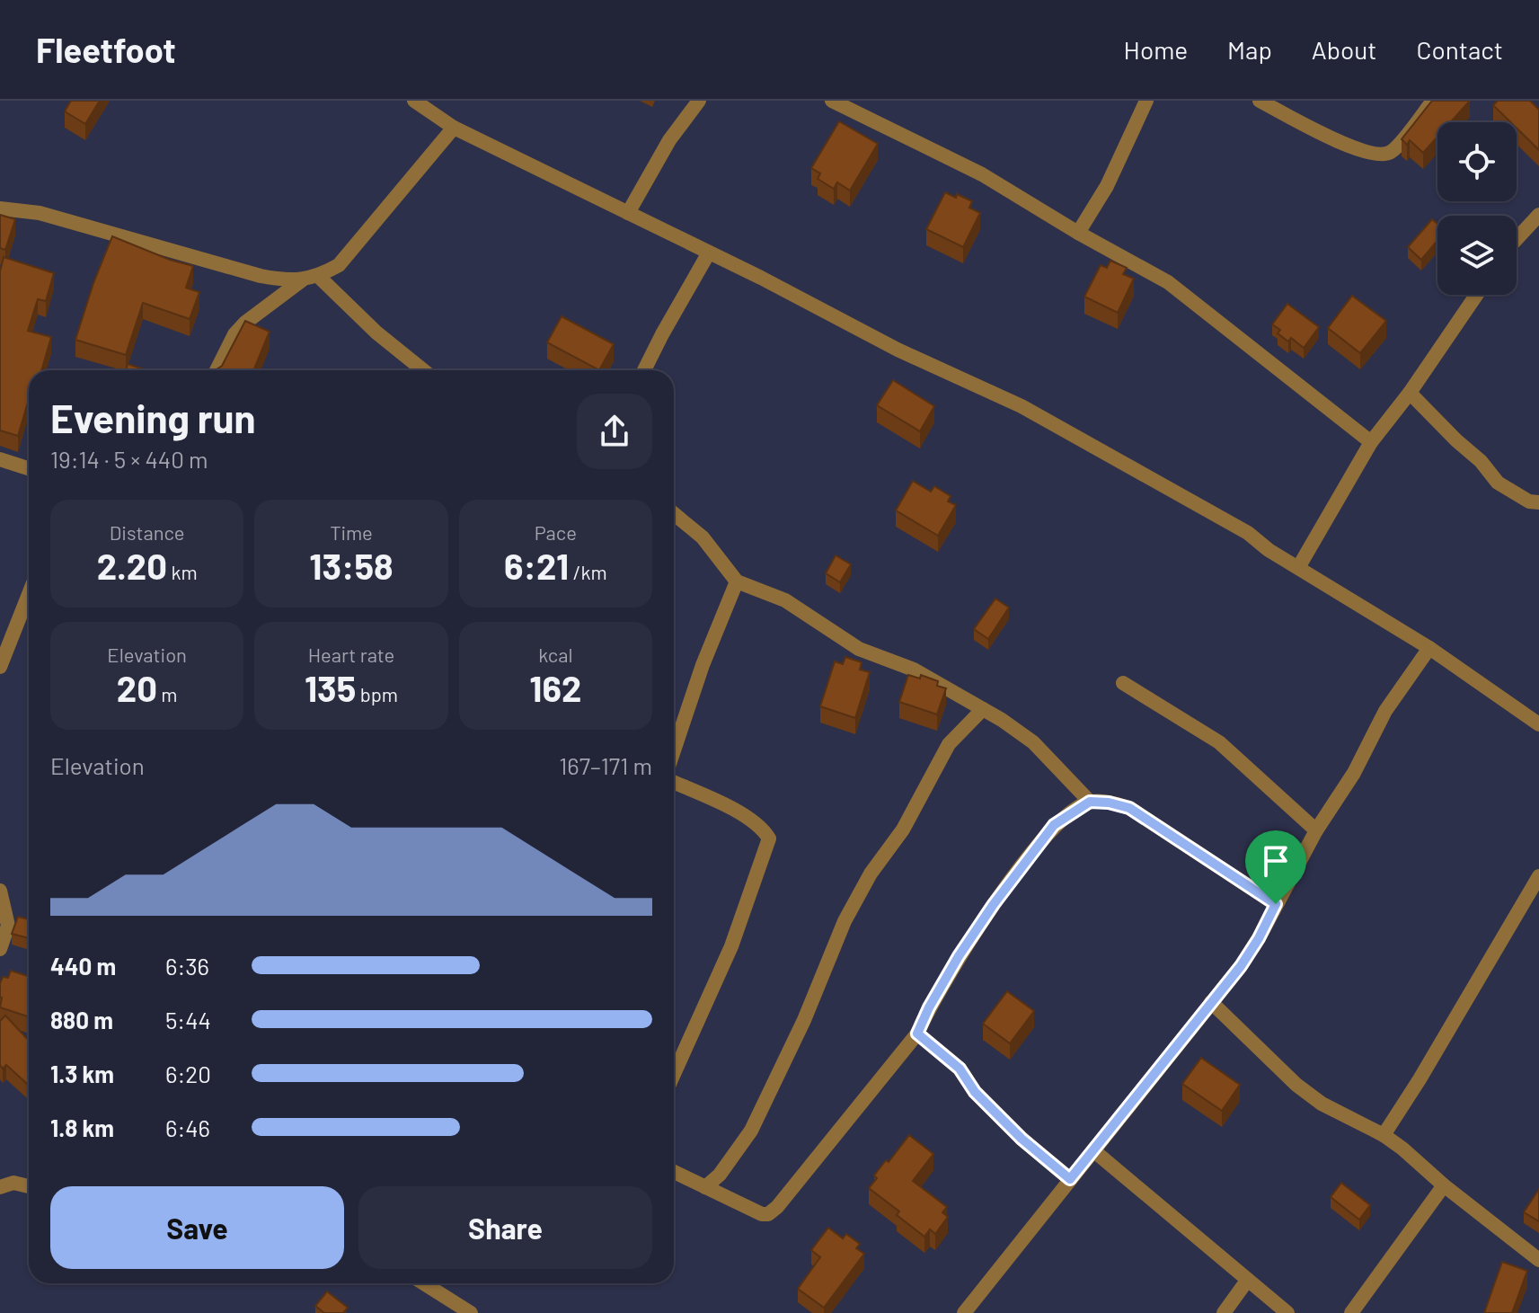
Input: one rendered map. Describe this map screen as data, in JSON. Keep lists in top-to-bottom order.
{
  "page": {
    "header": "Fleetfoot",
    "nav": [
      "Home",
      "Map",
      "About",
      "Contact"
    ],
    "heading": ["Evening run", "19:14 · 5 × 440 m"],
    "stats": [
      ["Distance", "2.20 km"],
      ["Time", "13:58"],
      ["Pace", "6:21 /km"],
      ["Elevation", "20 m"],
      ["Heart rate", "135 bpm"],
      ["kcal", "162"]
    ],
    "chart": ["Elevation", "167–171 m"],
    "list": [
      {
        "name": "440 m",
        "note": "6:36"
      },
      {
        "name": "880 m",
        "note": "5:44"
      },
      {
        "name": "1.3 km",
        "note": "6:20"
      },
      {
        "name": "1.8 km",
        "note": "6:46"
      }
    ],
    "buttons": ["Save", "Share"]
  }
}
